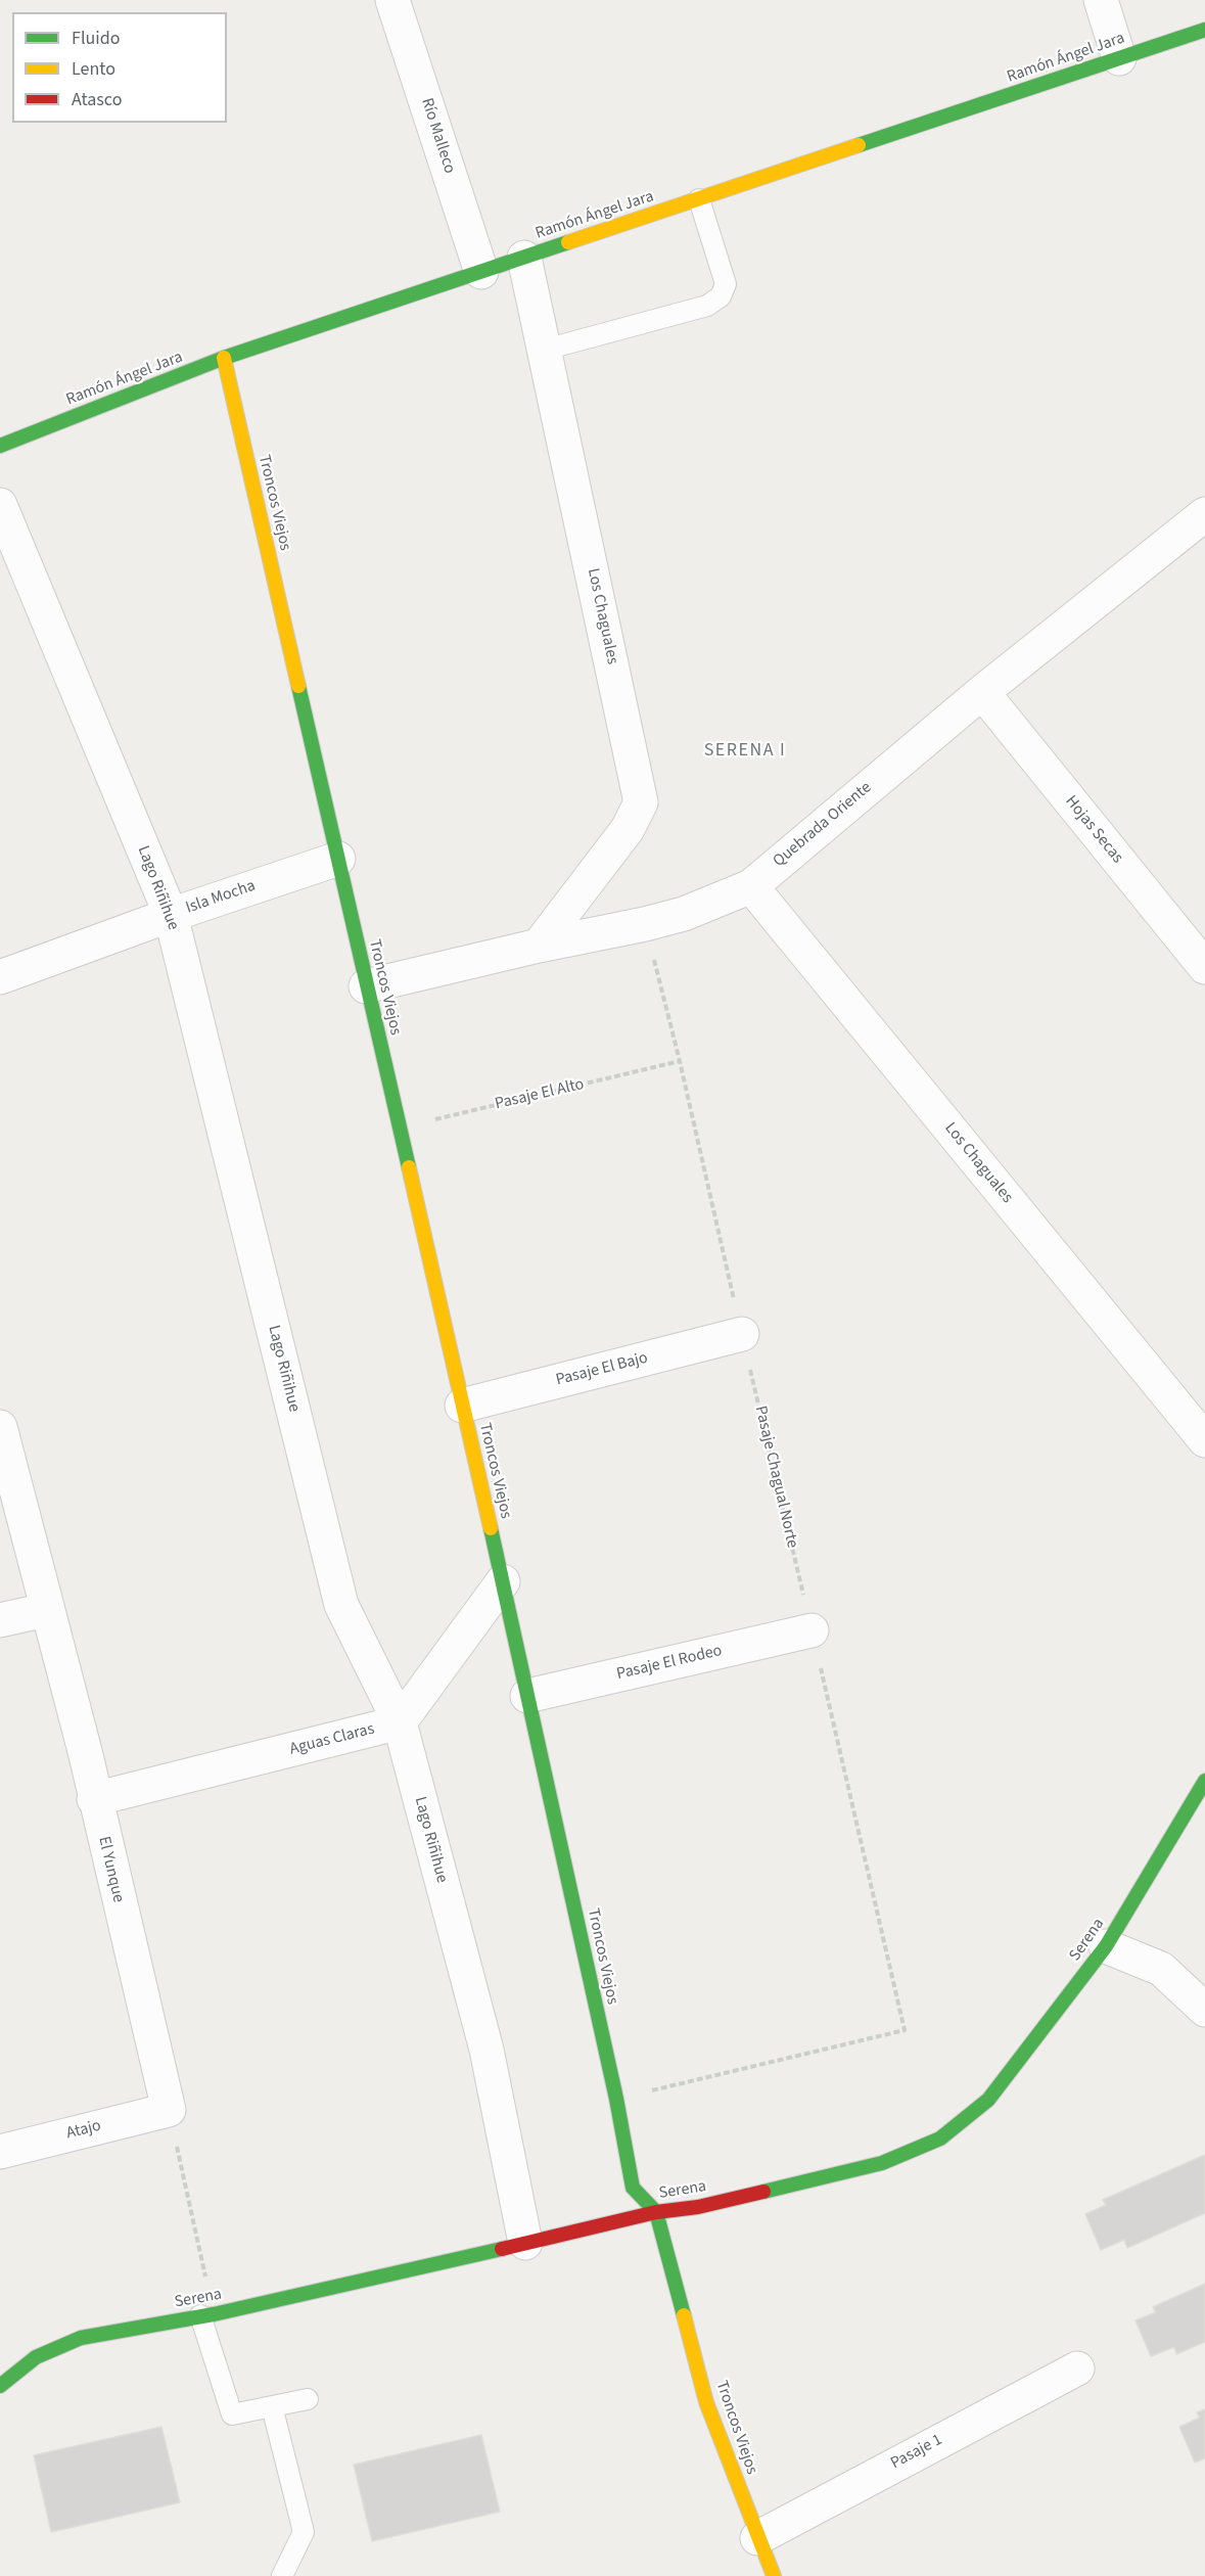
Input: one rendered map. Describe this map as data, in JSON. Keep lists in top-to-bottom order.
{
  "streets": {
    "street": [
      "Ramón Ángel Jara",
      "Río Malleco",
      "Troncos Viejos",
      "Los Chaguales",
      "Quebrada Oriente",
      "Hojas Secas",
      "Lago Riñihue",
      "Isla Mocha",
      "Pasaje El Bajo",
      "Pasaje El Rodeo",
      "Aguas Claras",
      "El Yunque",
      "Serena",
      "Atajo",
      "Pasaje 1"
    ],
    "path": ["Pasaje El Alto", "Pasaje Chagual Norte"]
  },
  "crossings": [
    ["Ramón Ángel Jara", "Río Malleco"],
    ["Ramón Ángel Jara", "Troncos Viejos"],
    ["Ramón Ángel Jara", "Los Chaguales"],
    ["Troncos Viejos", "Quebrada Oriente"],
    ["Troncos Viejos", "Isla Mocha"],
    ["Troncos Viejos", "Pasaje El Alto"],
    ["Troncos Viejos", "Pasaje El Bajo"],
    ["Troncos Viejos", "Pasaje Chagual Norte"],
    ["Troncos Viejos", "Pasaje El Rodeo"],
    ["Troncos Viejos", "Serena"],
    ["Troncos Viejos", "Pasaje 1"],
    ["Los Chaguales", "Quebrada Oriente"],
    ["Quebrada Oriente", "Hojas Secas"],
    ["Quebrada Oriente", "Pasaje Chagual Norte"],
    ["Lago Riñihue", "Isla Mocha"],
    ["Lago Riñihue", "Aguas Claras"],
    ["Lago Riñihue", "Serena"],
    ["Pasaje El Alto", "Pasaje Chagual Norte"],
    ["Pasaje El Bajo", "Pasaje Chagual Norte"],
    ["Pasaje Chagual Norte", "Pasaje El Rodeo"],
    ["Aguas Claras", "El Yunque"],
    ["El Yunque", "Atajo"]
  ],
  "districts": ["SERENA I"],
  "legend": ["Fluido", "Lento", "Atasco"]
}
